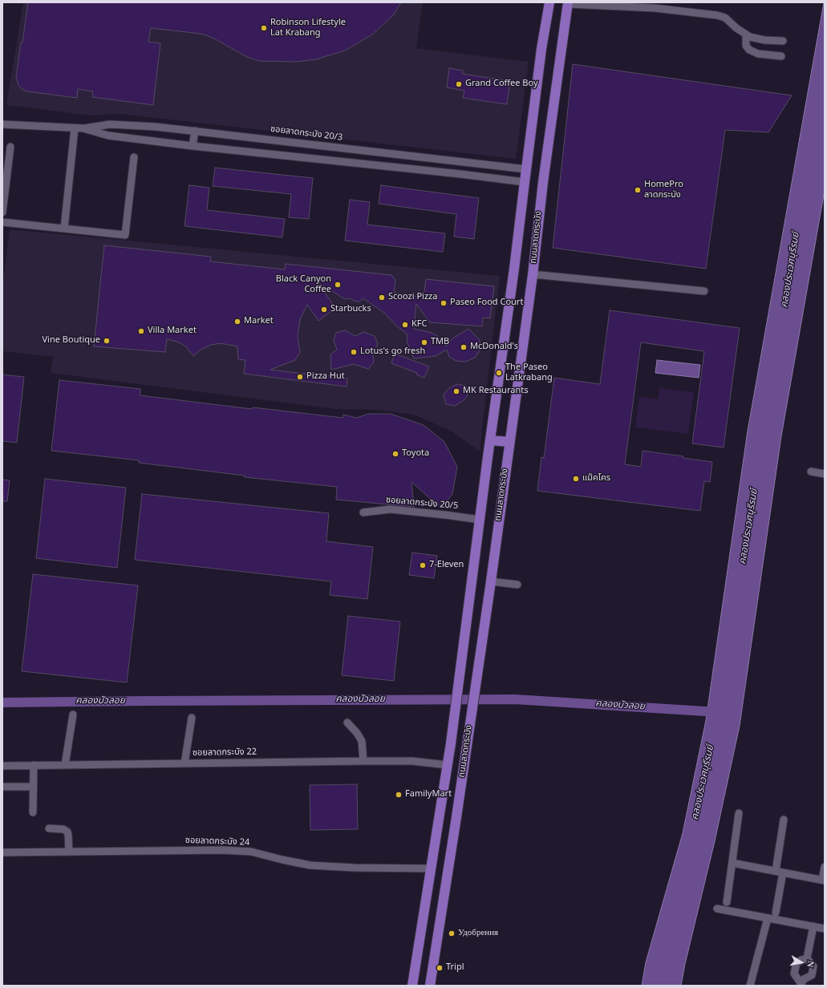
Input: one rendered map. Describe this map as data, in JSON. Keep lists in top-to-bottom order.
{
  "streets": {
    "main road": ["ถนนลาดกระบัง"],
    "street": [
      "ซอยลาดกระบัง 20/3",
      "ซอยลาดกระบัง 20/5",
      "ซอยลาดกระบัง 22",
      "ซอยลาดกระบัง 24"
    ]
  },
  "crossings": [
    ["ซอยลาดกระบัง 20/3", "ถนนลาดกระบัง"],
    ["ถนนลาดกระบัง", "ซอยลาดกระบัง 20/5"],
    ["ถนนลาดกระบัง", "ซอยลาดกระบัง 22"],
    ["ถนนลาดกระบัง", "ซอยลาดกระบัง 24"]
  ],
  "water": ["คลองประเวศบุรีรมย์", "คลองบัวลอย"],
  "places": [
    "Robinson Lifestyle Lat Krabang",
    "Grand Coffee Boy",
    "HomePro ลาดกระบัง",
    "Black Canyon Coffee",
    "Scoozi Pizza",
    "Paseo Food Court",
    "Starbucks",
    "Market",
    "KFC",
    "Villa Market",
    "Vine Boutique",
    "TMB",
    "McDonald's",
    "Lotus's go fresh",
    "The Paseo Latkrabang",
    "Pizza Hut",
    "MK Restaurants",
    "Toyota",
    "แม็คโคร",
    "7-Eleven",
    "FamilyMart",
    "Удобрения",
    "Tripl"
  ],
  "north": "right"
}
